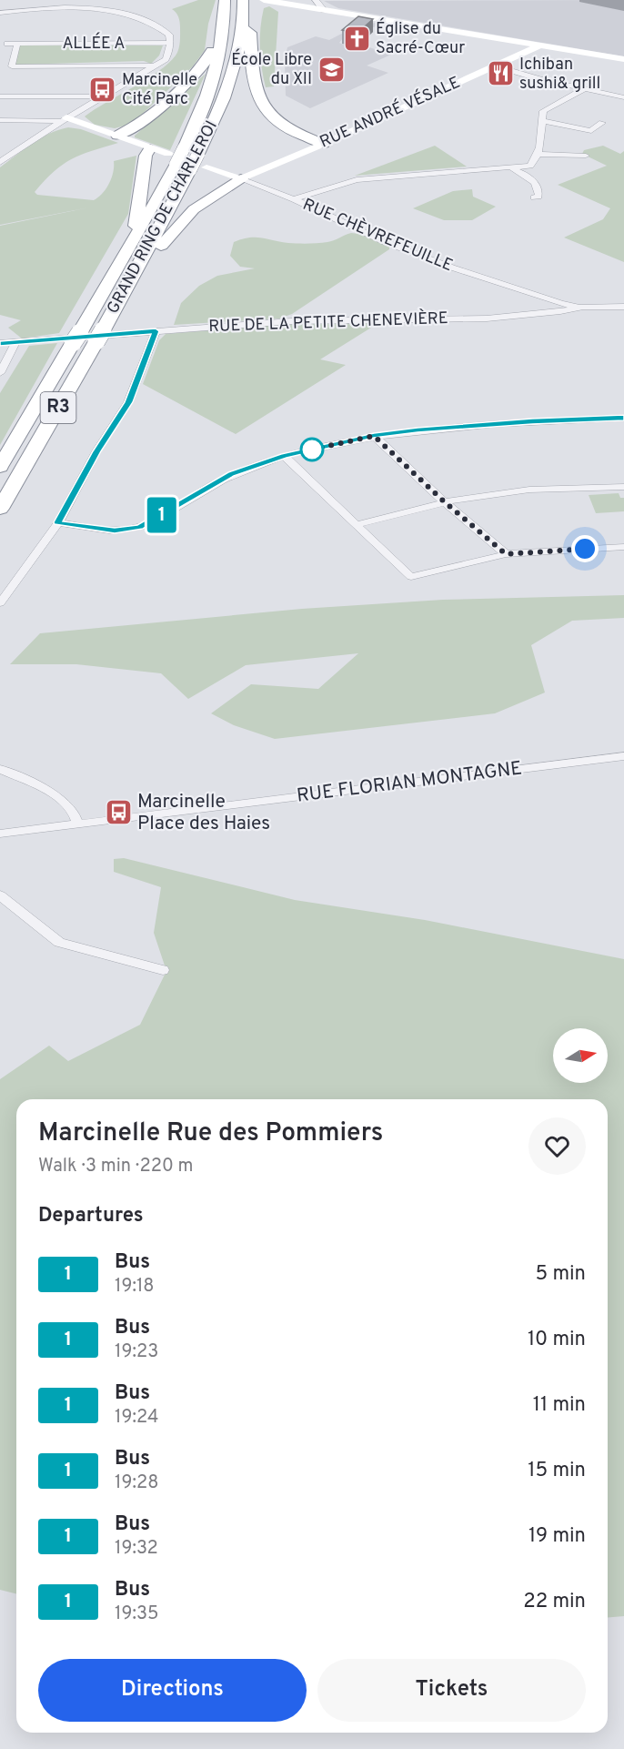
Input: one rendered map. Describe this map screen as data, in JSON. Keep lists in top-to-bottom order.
{
  "streets": {
    "highway": ["GRAND RING DE CHARLEROI", "R3"],
    "street": [
      "ALLÉE A",
      "RUE ANDRÉ VÉSALE",
      "RUE CHÈVREFEUILLE",
      "RUE DE LA PETITE CHENEVIÈRE",
      "RUE FLORIAN MONTAGNE"
    ]
  },
  "crossings": [
    ["RUE ANDRÉ VÉSALE", "RUE CHÈVREFEUILLE"],
    ["RUE CHÈVREFEUILLE", "RUE DE LA PETITE CHENEVIÈRE"]
  ],
  "places": {
    "church": ["Église du Sacré-Cœur"],
    "school or university": ["École Libre du XII"],
    "restaurant": ["Ichiban sushi& grill"],
    "bus stop": ["Marcinelle Cité Parc", "Marcinelle Place des Haies"]
  },
  "lines": ["bus line 1"],
  "north": "right",
  "page": {
    "on_map": "1",
    "heading": [
      ["Marcinelle Rue des Pommiers", "Walk · 3 min · 220 m"],
      "Departures"
    ],
    "list": [
      {
        "mark": "1",
        "name": "Bus",
        "note": "19:18",
        "value": "5 min"
      },
      {
        "mark": "1",
        "name": "Bus",
        "note": "19:23",
        "value": "10 min"
      },
      {
        "mark": "1",
        "name": "Bus",
        "note": "19:24",
        "value": "11 min"
      },
      {
        "mark": "1",
        "name": "Bus",
        "note": "19:28",
        "value": "15 min"
      },
      {
        "mark": "1",
        "name": "Bus",
        "note": "19:32",
        "value": "19 min"
      },
      {
        "mark": "1",
        "name": "Bus",
        "note": "19:35",
        "value": "22 min"
      }
    ],
    "buttons": ["Directions", "Tickets"]
  }
}
